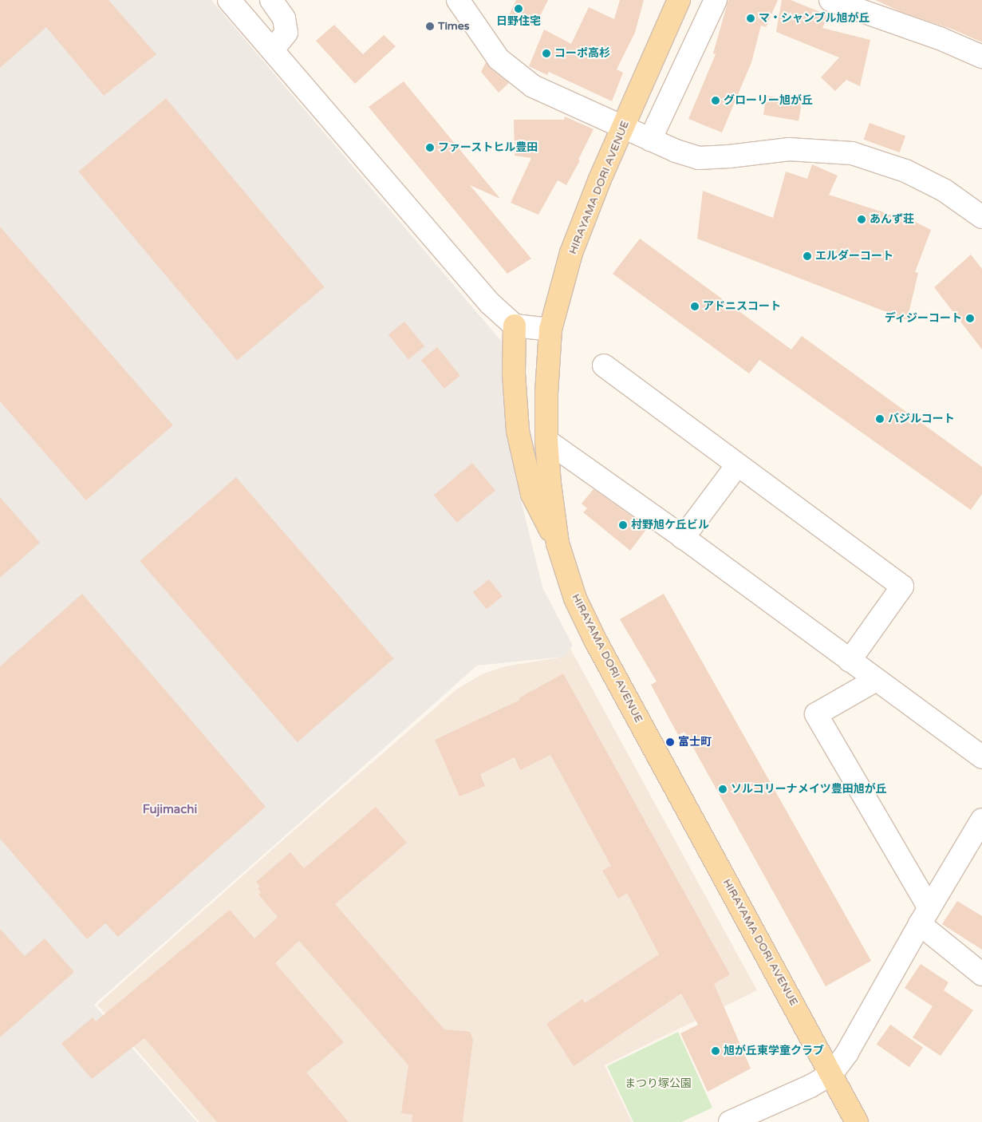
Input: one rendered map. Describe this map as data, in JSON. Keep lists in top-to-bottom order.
{
  "streets": {
    "main road": ["HIRAYAMA DORI AVENUE"]
  },
  "districts": ["Fujimachi"],
  "parks": ["まつり塚公園"],
  "places": [
    "日野住宅",
    "マ・シャンブル旭が丘",
    "Times",
    "コーポ高杉",
    "グローリー旭が丘",
    "ファーストヒル豊田",
    "あんず荘",
    "エルダーコート",
    "アドニスコート",
    "ディジーコート",
    "バジルコート",
    "村野旭ケ丘ビル",
    "富士町",
    "ソルコリーナメイツ豊田旭が丘",
    "旭が丘東学童クラブ"
  ]
}
